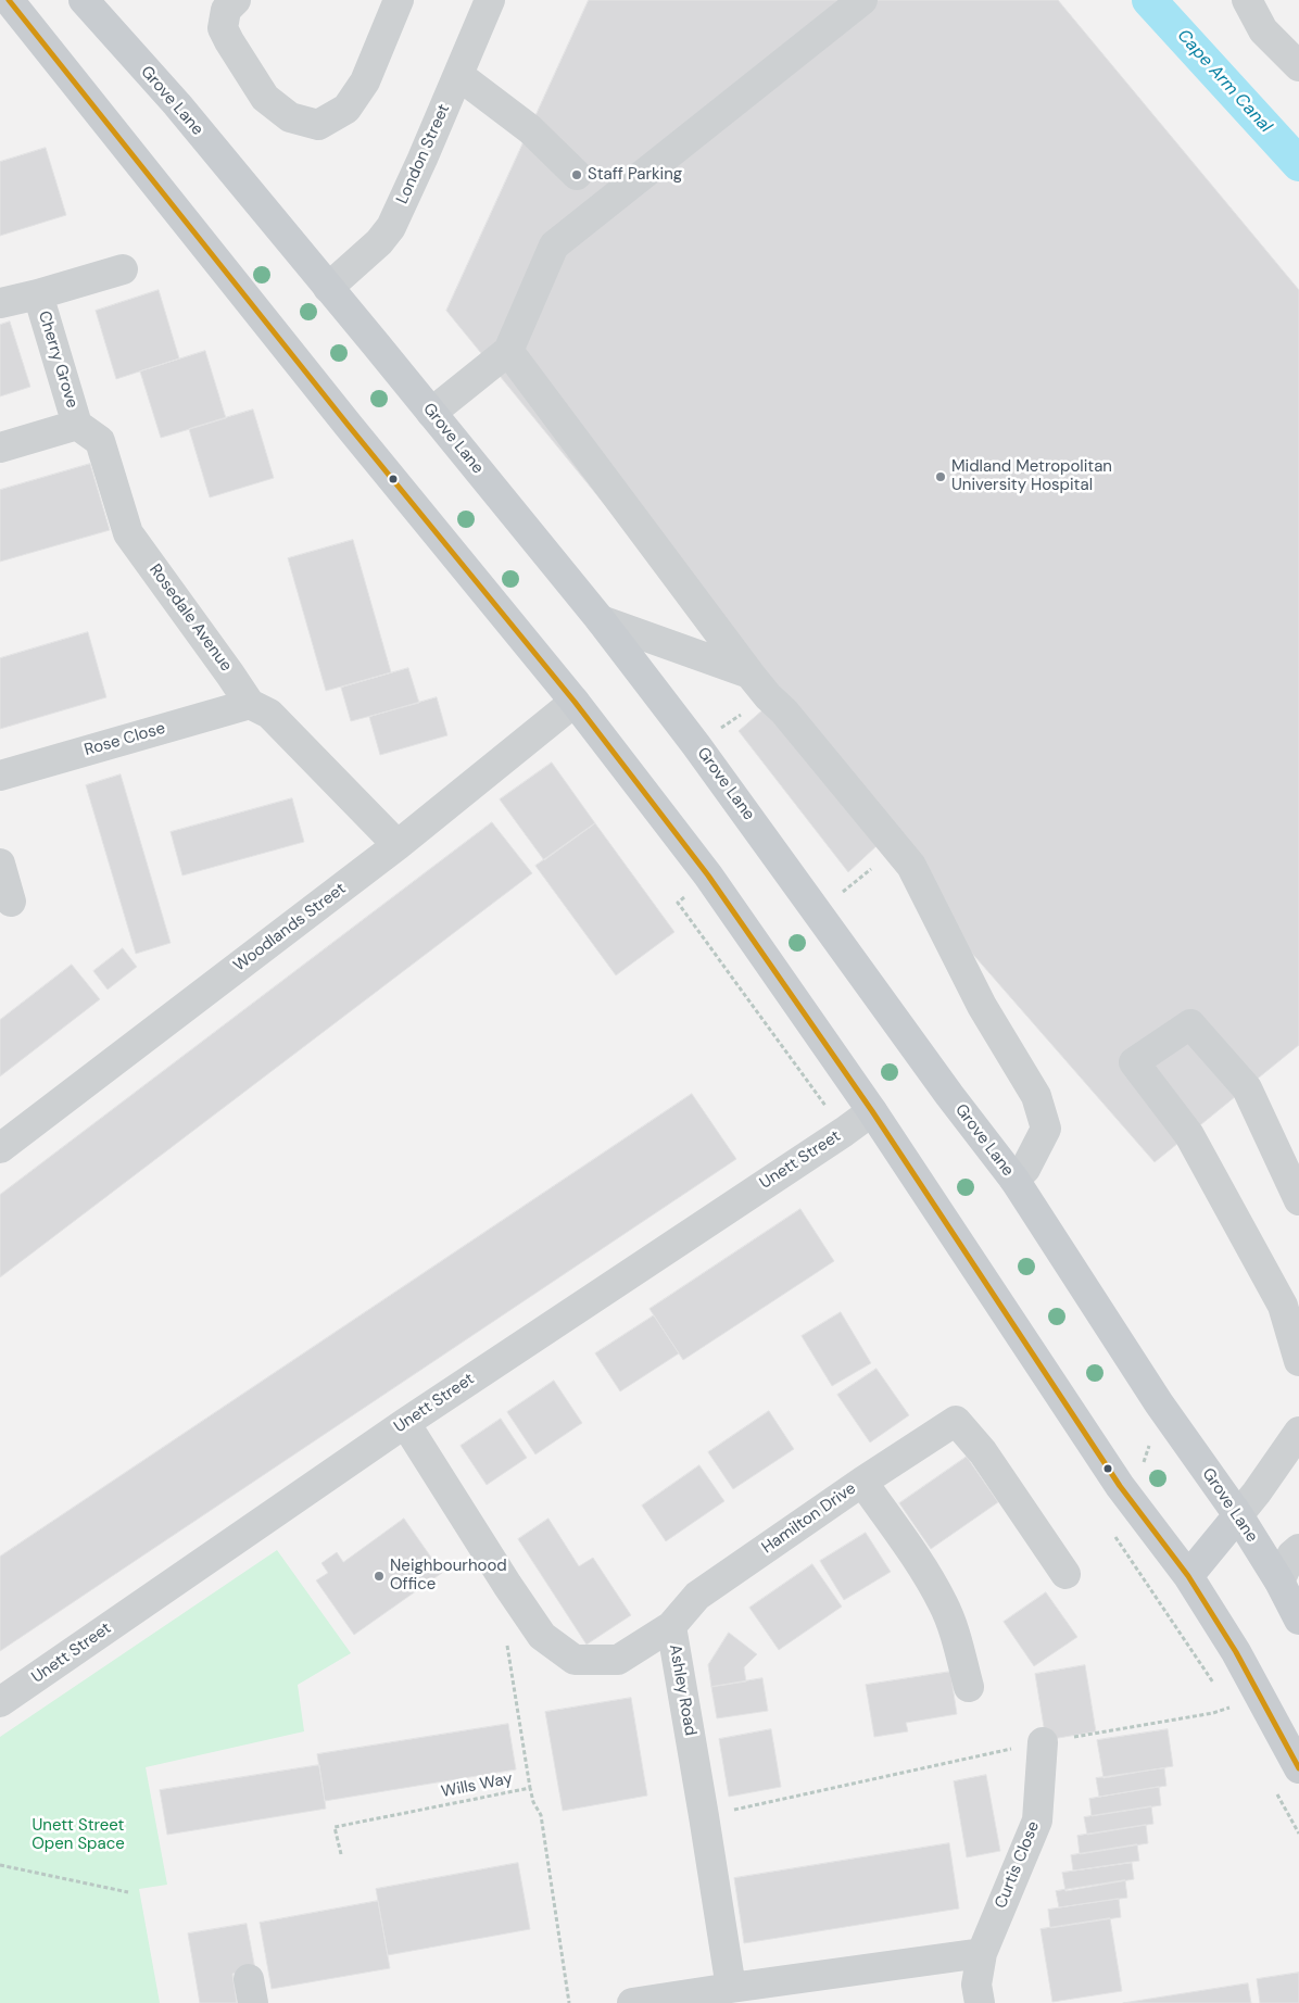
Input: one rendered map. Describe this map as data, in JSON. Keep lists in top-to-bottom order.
{
  "streets": {
    "main road": ["Grove Lane"],
    "street": [
      "London Street",
      "Cherry Grove",
      "Rosedale Avenue",
      "Rose Close",
      "Woodlands Street",
      "Unett Street",
      "Hamilton Drive",
      "Ashley Road",
      "Curtis Close"
    ],
    "path": ["Wills Way"]
  },
  "crossings": [
    ["Grove Lane", "London Street"],
    ["Cherry Grove", "Rosedale Avenue"],
    ["Rosedale Avenue", "Rose Close"],
    ["Rosedale Avenue", "Woodlands Street"],
    ["Unett Street", "Ashley Road"],
    ["Hamilton Drive", "Ashley Road"]
  ],
  "water": ["Cape Arm Canal"],
  "parks": ["Unett Street Open Space"],
  "places": ["Staff Parking", "Midland Metropolitan University Hospital", "Neighbourhood Office"]
}
